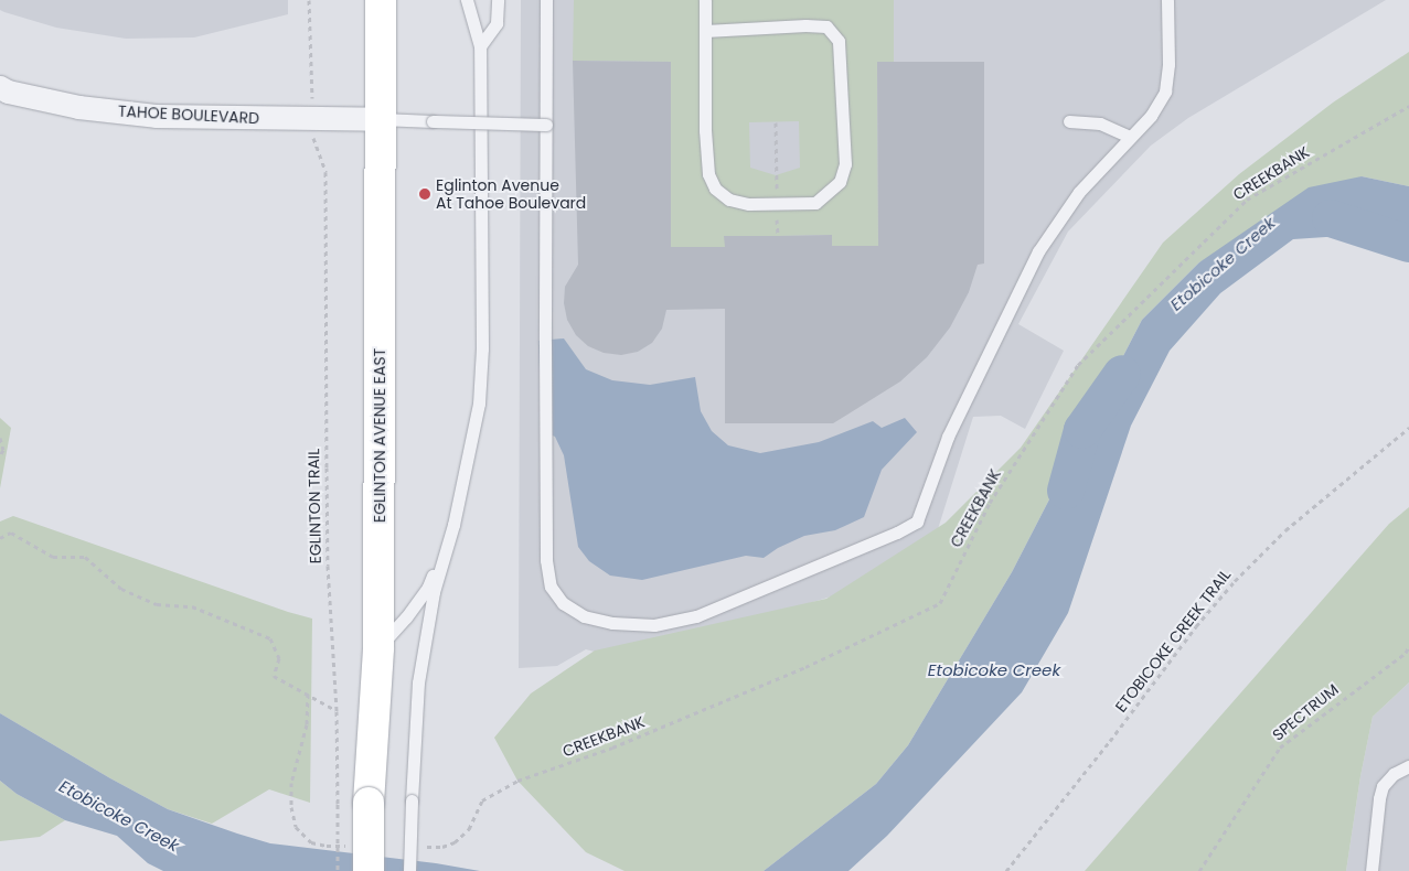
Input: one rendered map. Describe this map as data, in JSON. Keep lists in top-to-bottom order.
{
  "streets": {
    "main road": ["EGLINTON AVENUE EAST"],
    "street": ["TAHOE BOULEVARD"],
    "path": [
      "CREEKBANK",
      "EGLINTON TRAIL",
      "ETOBICOKE CREEK TRAIL",
      "SPECTRUM"
    ]
  },
  "crossings": [
    ["TAHOE BOULEVARD", "EGLINTON AVENUE EAST"]
  ],
  "water": ["Etobicoke Creek"],
  "places": ["Eglinton Avenue At Tahoe Boulevard"]
}
